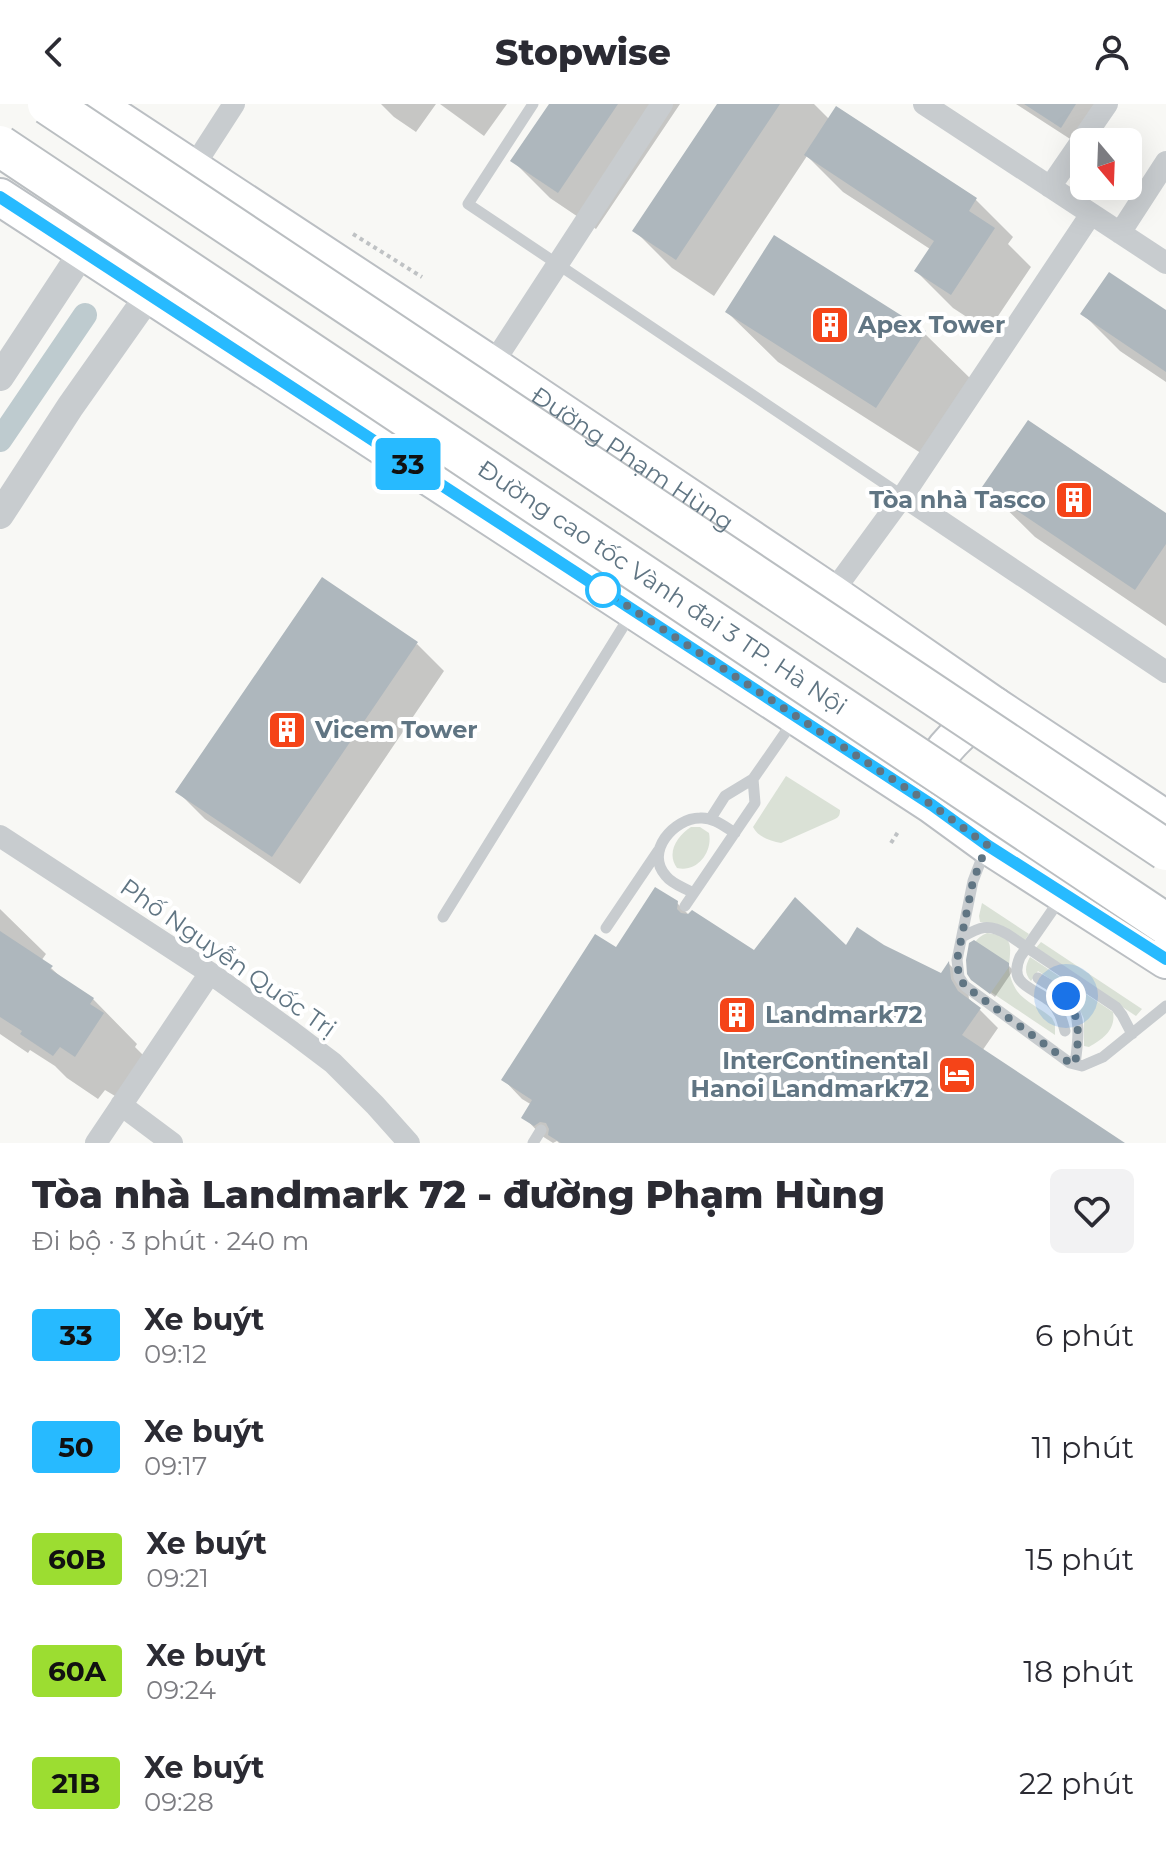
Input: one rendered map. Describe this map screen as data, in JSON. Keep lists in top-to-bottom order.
{
  "streets": {
    "highway": ["Đường cao tốc Vành đai 3 TP. Hà Nội"],
    "main road": ["Đường Phạm Hùng"],
    "street": ["Phố Nguyễn Quốc Trị"]
  },
  "places": {
    "building": [
      "Apex Tower",
      "Tòa nhà Tasco",
      "Vicem Tower",
      "Landmark72"
    ],
    "hotel": ["InterContinental Hanoi Landmark72"]
  },
  "lines": ["bus line 33"],
  "north": "bottom",
  "page": {
    "header": "Stopwise",
    "on_map": "33",
    "heading": ["Tòa nhà Landmark 72 - đường Phạm Hùng", "Đi bộ · 3 phút · 240 m"],
    "list": [
      {
        "mark": "33",
        "name": "Xe buýt",
        "note": "09:12",
        "value": "6 phút"
      },
      {
        "mark": "50",
        "name": "Xe buýt",
        "note": "09:17",
        "value": "11 phút"
      },
      {
        "mark": "60B",
        "name": "Xe buýt",
        "note": "09:21",
        "value": "15 phút"
      },
      {
        "mark": "60A",
        "name": "Xe buýt",
        "note": "09:24",
        "value": "18 phút"
      },
      {
        "mark": "21B",
        "name": "Xe buýt",
        "note": "09:28",
        "value": "22 phút"
      }
    ]
  }
}
